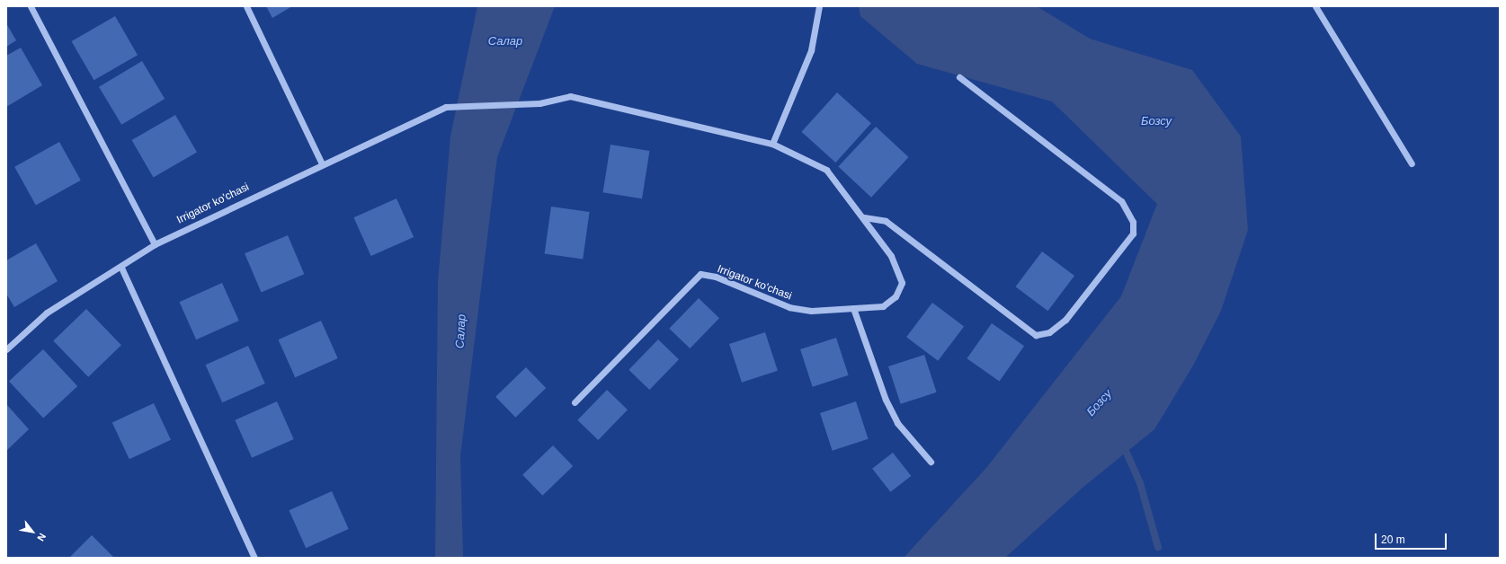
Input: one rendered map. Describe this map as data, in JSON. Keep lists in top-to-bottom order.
{
  "streets": {
    "street": ["Irrigator ko'chasi"]
  },
  "water": ["Салар", "Бозсу"],
  "scale_bar": "20 m",
  "north": "bottom right"
}
